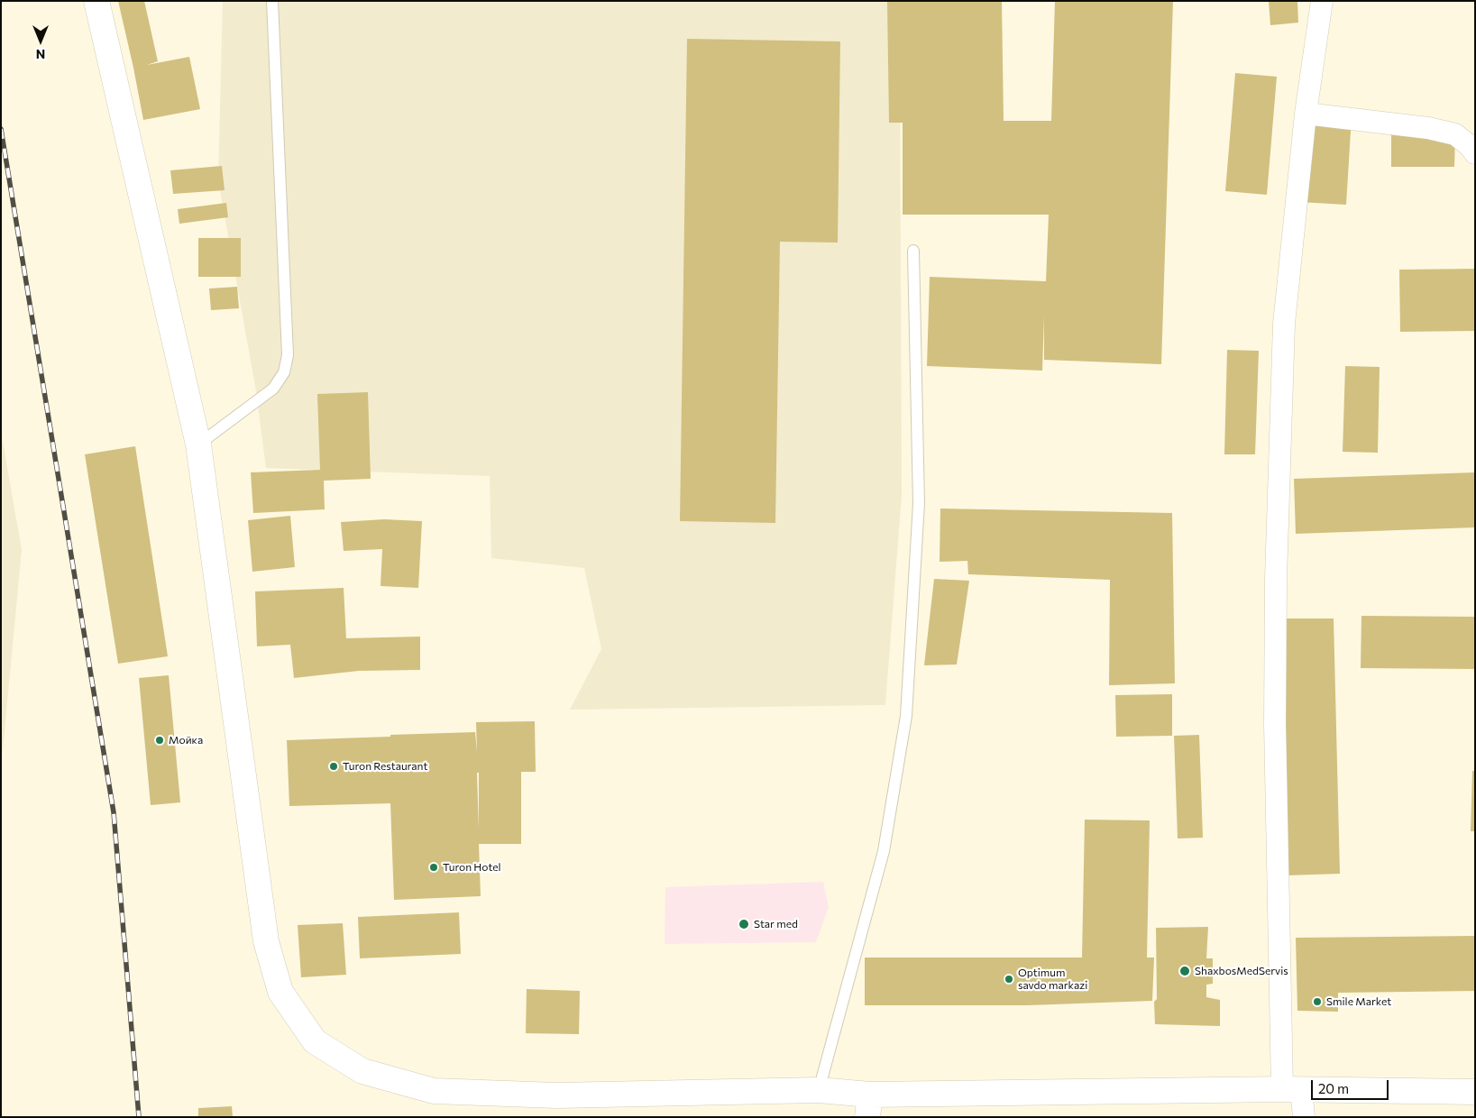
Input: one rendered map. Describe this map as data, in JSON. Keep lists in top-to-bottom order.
{
  "places": [
    "Мойка",
    "Turon Restaurant",
    "Turon Hotel",
    "Star med",
    "ShaxbosMedServis",
    "Optimum savdo markazi",
    "Smile Market"
  ],
  "scale_bar": "20 m",
  "north": "bottom"
}
